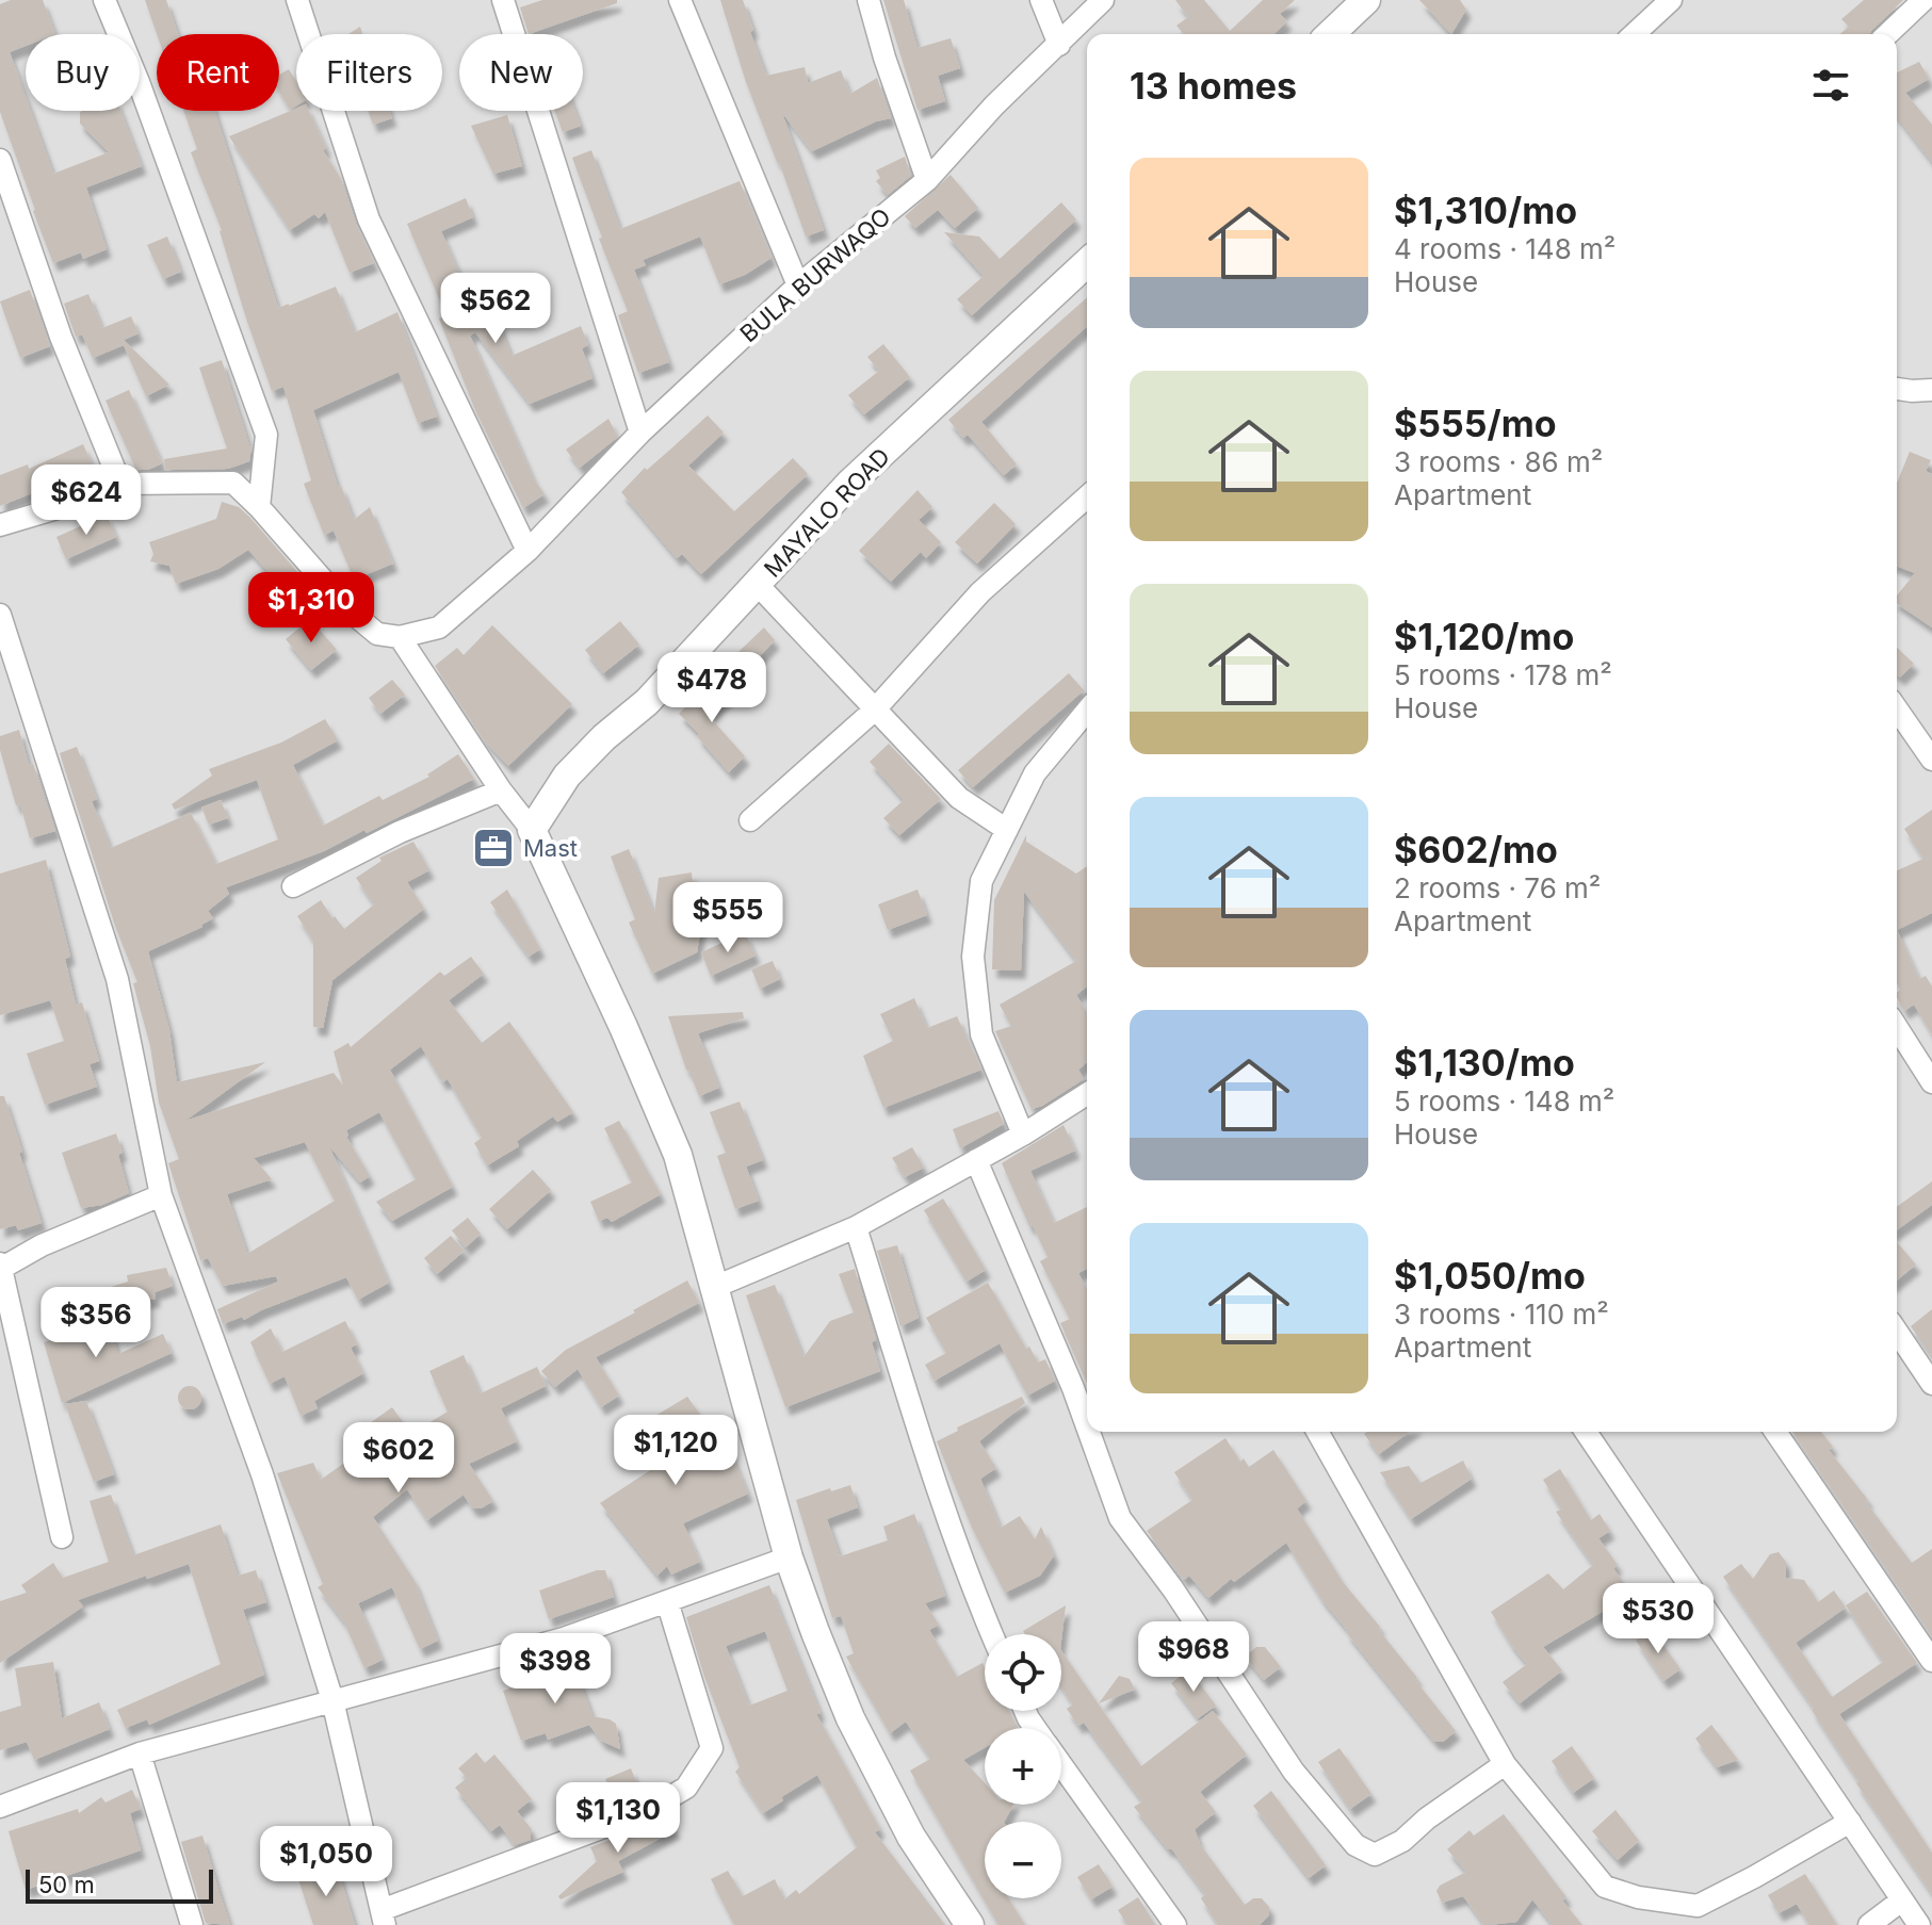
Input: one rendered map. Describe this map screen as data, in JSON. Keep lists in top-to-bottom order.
{
  "streets": {
    "street": ["BULA BURWAQO", "MAYALO ROAD"]
  },
  "places": {
    "office": ["Mast"]
  },
  "scale_bar": "50 m",
  "page": {
    "chip": [
      "Buy",
      "Rent",
      "Filters",
      "New"
    ],
    "heading": "13 homes",
    "list": [
      {
        "name": "$1,310/mo",
        "note": "4 rooms · 148 m² · House"
      },
      {
        "name": "$555/mo",
        "note": "3 rooms · 86 m² · Apartment"
      },
      {
        "name": "$1,120/mo",
        "note": "5 rooms · 178 m² · House"
      },
      {
        "name": "$602/mo",
        "note": "2 rooms · 76 m² · Apartment"
      },
      {
        "name": "$1,130/mo",
        "note": "5 rooms · 148 m² · House"
      },
      {
        "name": "$1,050/mo",
        "note": "3 rooms · 110 m² · Apartment"
      }
    ],
    "price": [
      "$562",
      "$624",
      "$1,310",
      "$478",
      "$555",
      "$356",
      "$1,120",
      "$602",
      "$530",
      "$968",
      "$398",
      "$1,130",
      "$1,050"
    ],
    "map_buttons": ["+", "−"],
    "scale": "50 m"
  }
}
